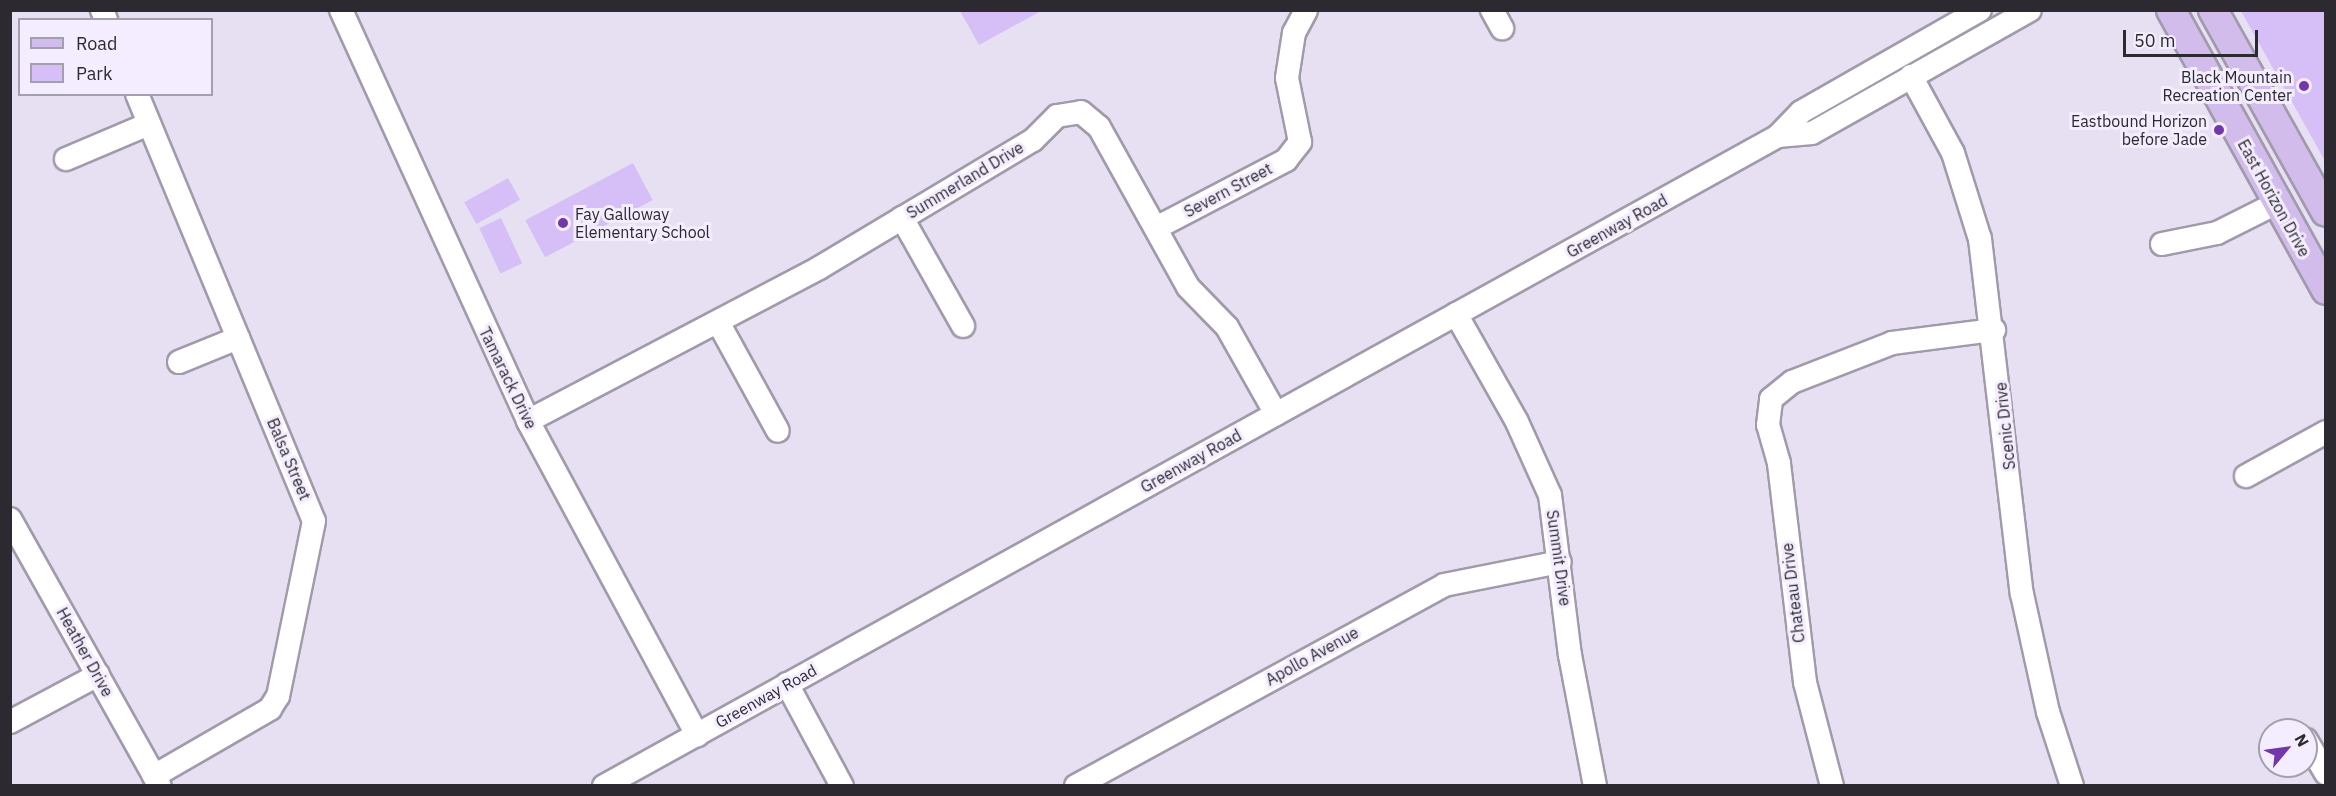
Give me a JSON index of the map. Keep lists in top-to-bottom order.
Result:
{
  "streets": {
    "main road": ["East Horizon Drive"],
    "street": [
      "Summerland Drive",
      "Severn Street",
      "Greenway Road",
      "Tamarack Drive",
      "Scenic Drive",
      "Balsa Street",
      "Summit Drive",
      "Chateau Drive",
      "Heather Drive",
      "Apollo Avenue"
    ]
  },
  "crossings": [
    ["Summerland Drive", "Severn Street"],
    ["Summerland Drive", "Greenway Road"],
    ["Summerland Drive", "Tamarack Drive"],
    ["Greenway Road", "Tamarack Drive"],
    ["Greenway Road", "Scenic Drive"],
    ["Greenway Road", "Summit Drive"],
    ["Scenic Drive", "Chateau Drive"],
    ["Balsa Street", "Heather Drive"],
    ["Summit Drive", "Apollo Avenue"]
  ],
  "places": ["Black Mountain Recreation Center", "Eastbound Horizon before Jade", "Fay Galloway Elementary School"],
  "legend": ["Road", "Park"],
  "scale_bar": "50 m",
  "north": "top right"
}
